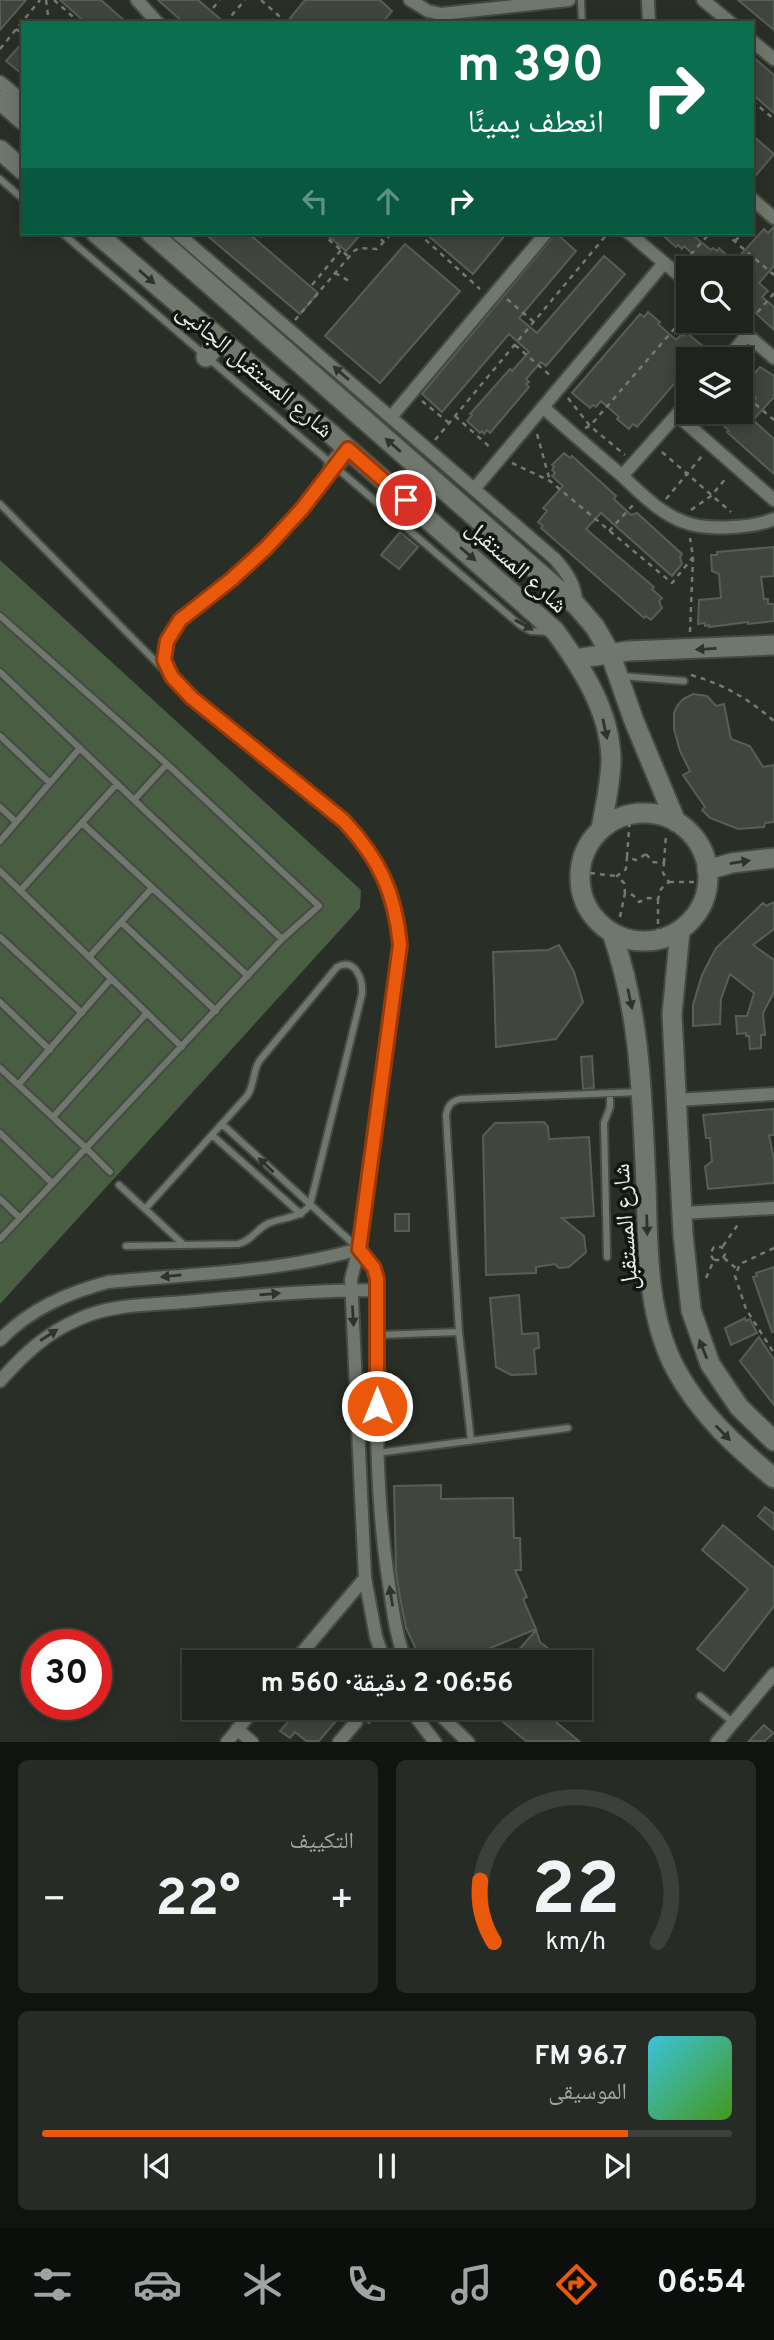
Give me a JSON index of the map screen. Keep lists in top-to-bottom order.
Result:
{
  "streets": {
    "street": ["شارع المستقبل"],
    "lane": ["شارع المستقبل الجانبى"]
  },
  "crossings": [
    ["شارع المستقبل الجانبى", "شارع المستقبل"]
  ],
  "one_way": ["شارع المستقبل الجانبى"],
  "page": {
    "turn": ["390 m", "انعطف يمينًا"],
    "limit": "30",
    "trip": "06:56 · 2 دقيقة · 560 m",
    "tile": "التكييف",
    "heat": ["−", "22°", "+"],
    "song": ["96.7 FM", "الموسيقى"],
    "tabs": "06:54",
    "gauge": ["22", "km/h"]
  }
}
